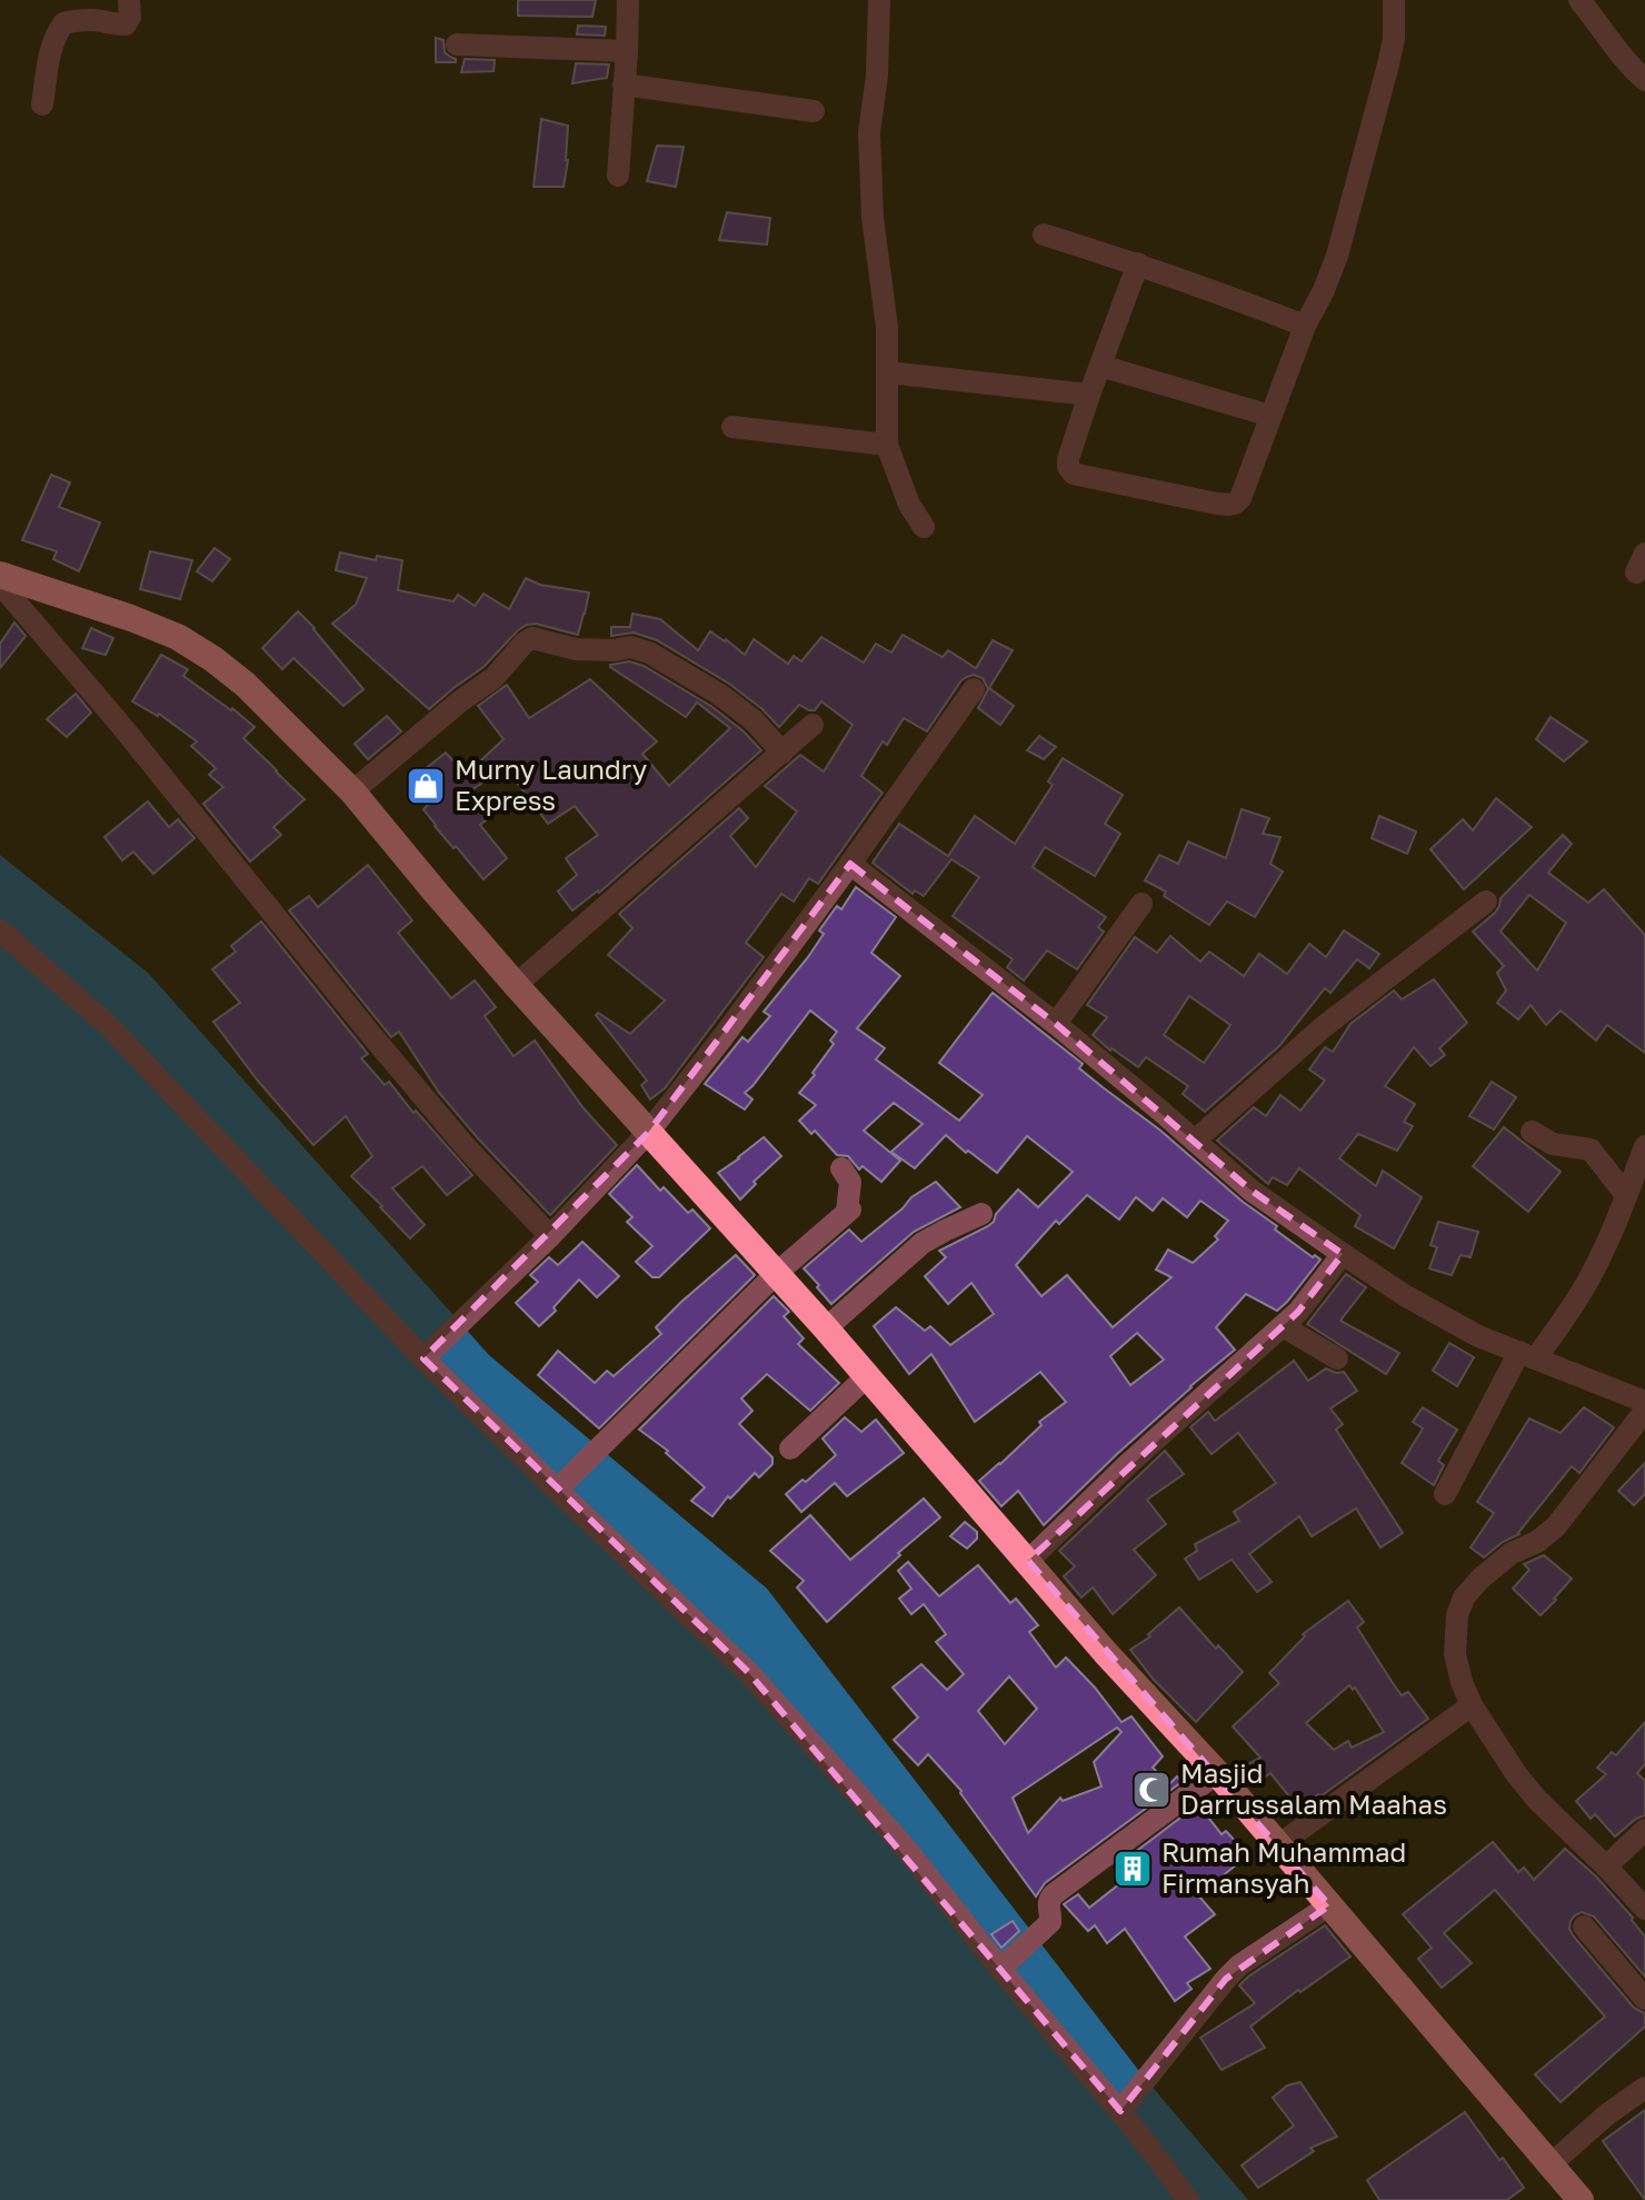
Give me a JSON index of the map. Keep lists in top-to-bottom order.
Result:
{
  "places": {
    "shop": ["Murny Laundry Express"],
    "mosque": ["Masjid Darrussalam Maahas"],
    "building": ["Rumah Muhammad Firmansyah"]
  }
}
